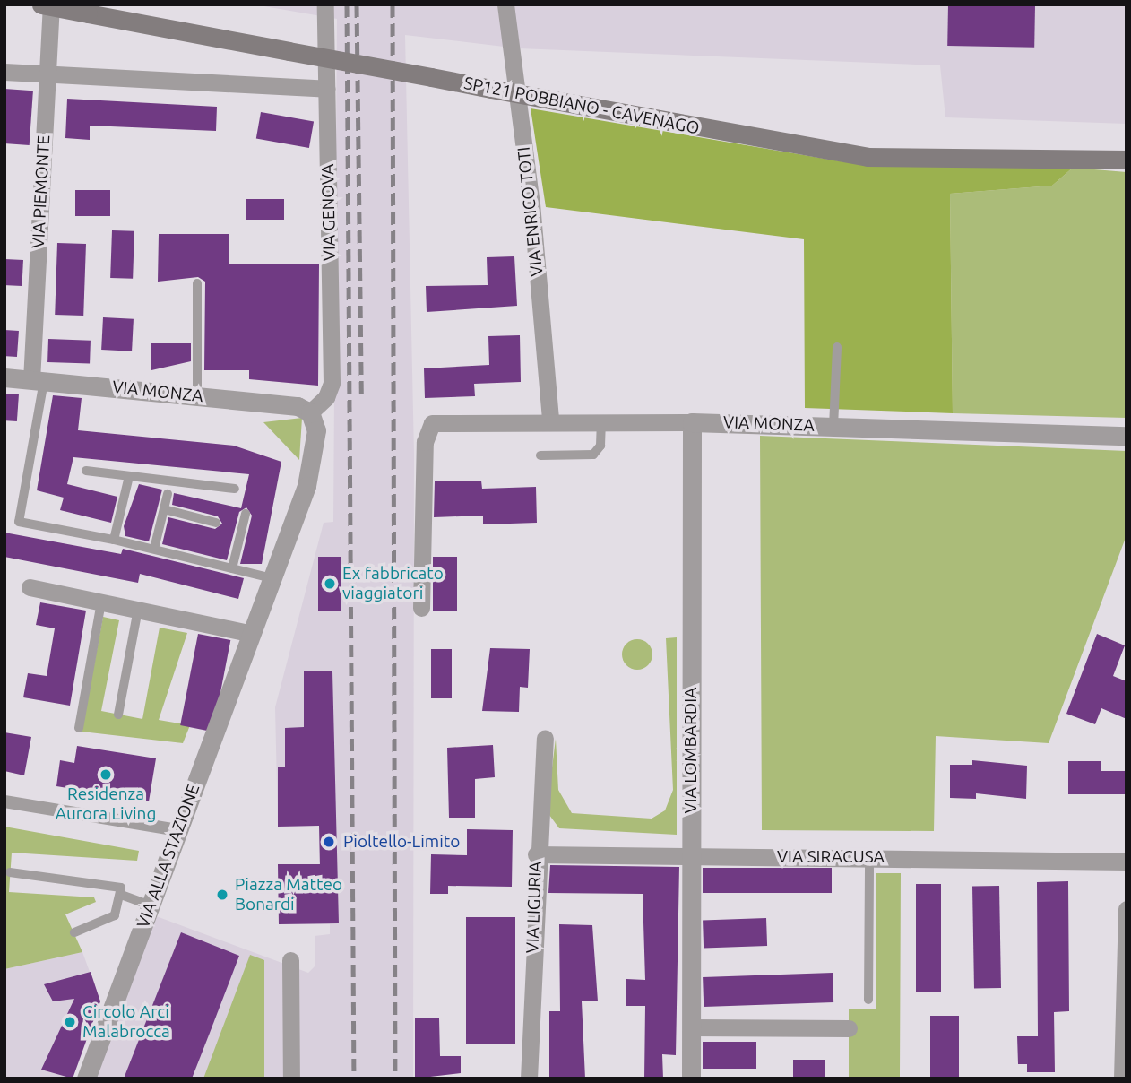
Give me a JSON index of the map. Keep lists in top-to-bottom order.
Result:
{
  "streets": {
    "main road": ["SP121 POBBIANO - CAVENAGO"],
    "street": [
      "VIA PIEMONTE",
      "VIA ENRICO TOTI",
      "VIA GENOVA",
      "VIA MONZA",
      "VIA LOMBARDIA",
      "VIA ALLA STAZIONE",
      "VIA SIRACUSA",
      "VIA LIGURIA"
    ]
  },
  "crossings": [
    ["VIA PIEMONTE", "VIA MONZA"],
    ["VIA ENRICO TOTI", "VIA MONZA"],
    ["VIA GENOVA", "VIA MONZA"],
    ["VIA GENOVA", "VIA ALLA STAZIONE"],
    ["VIA MONZA", "VIA LOMBARDIA"],
    ["VIA MONZA", "VIA ALLA STAZIONE"],
    ["VIA LOMBARDIA", "VIA SIRACUSA"],
    ["VIA SIRACUSA", "VIA LIGURIA"]
  ],
  "places": [
    "Ex fabbricato viaggiatori",
    "Residenza Aurora Living",
    "Pioltello-Limito",
    "Piazza Matteo Bonardi",
    "Circolo Arci Malabrocca"
  ]
}
